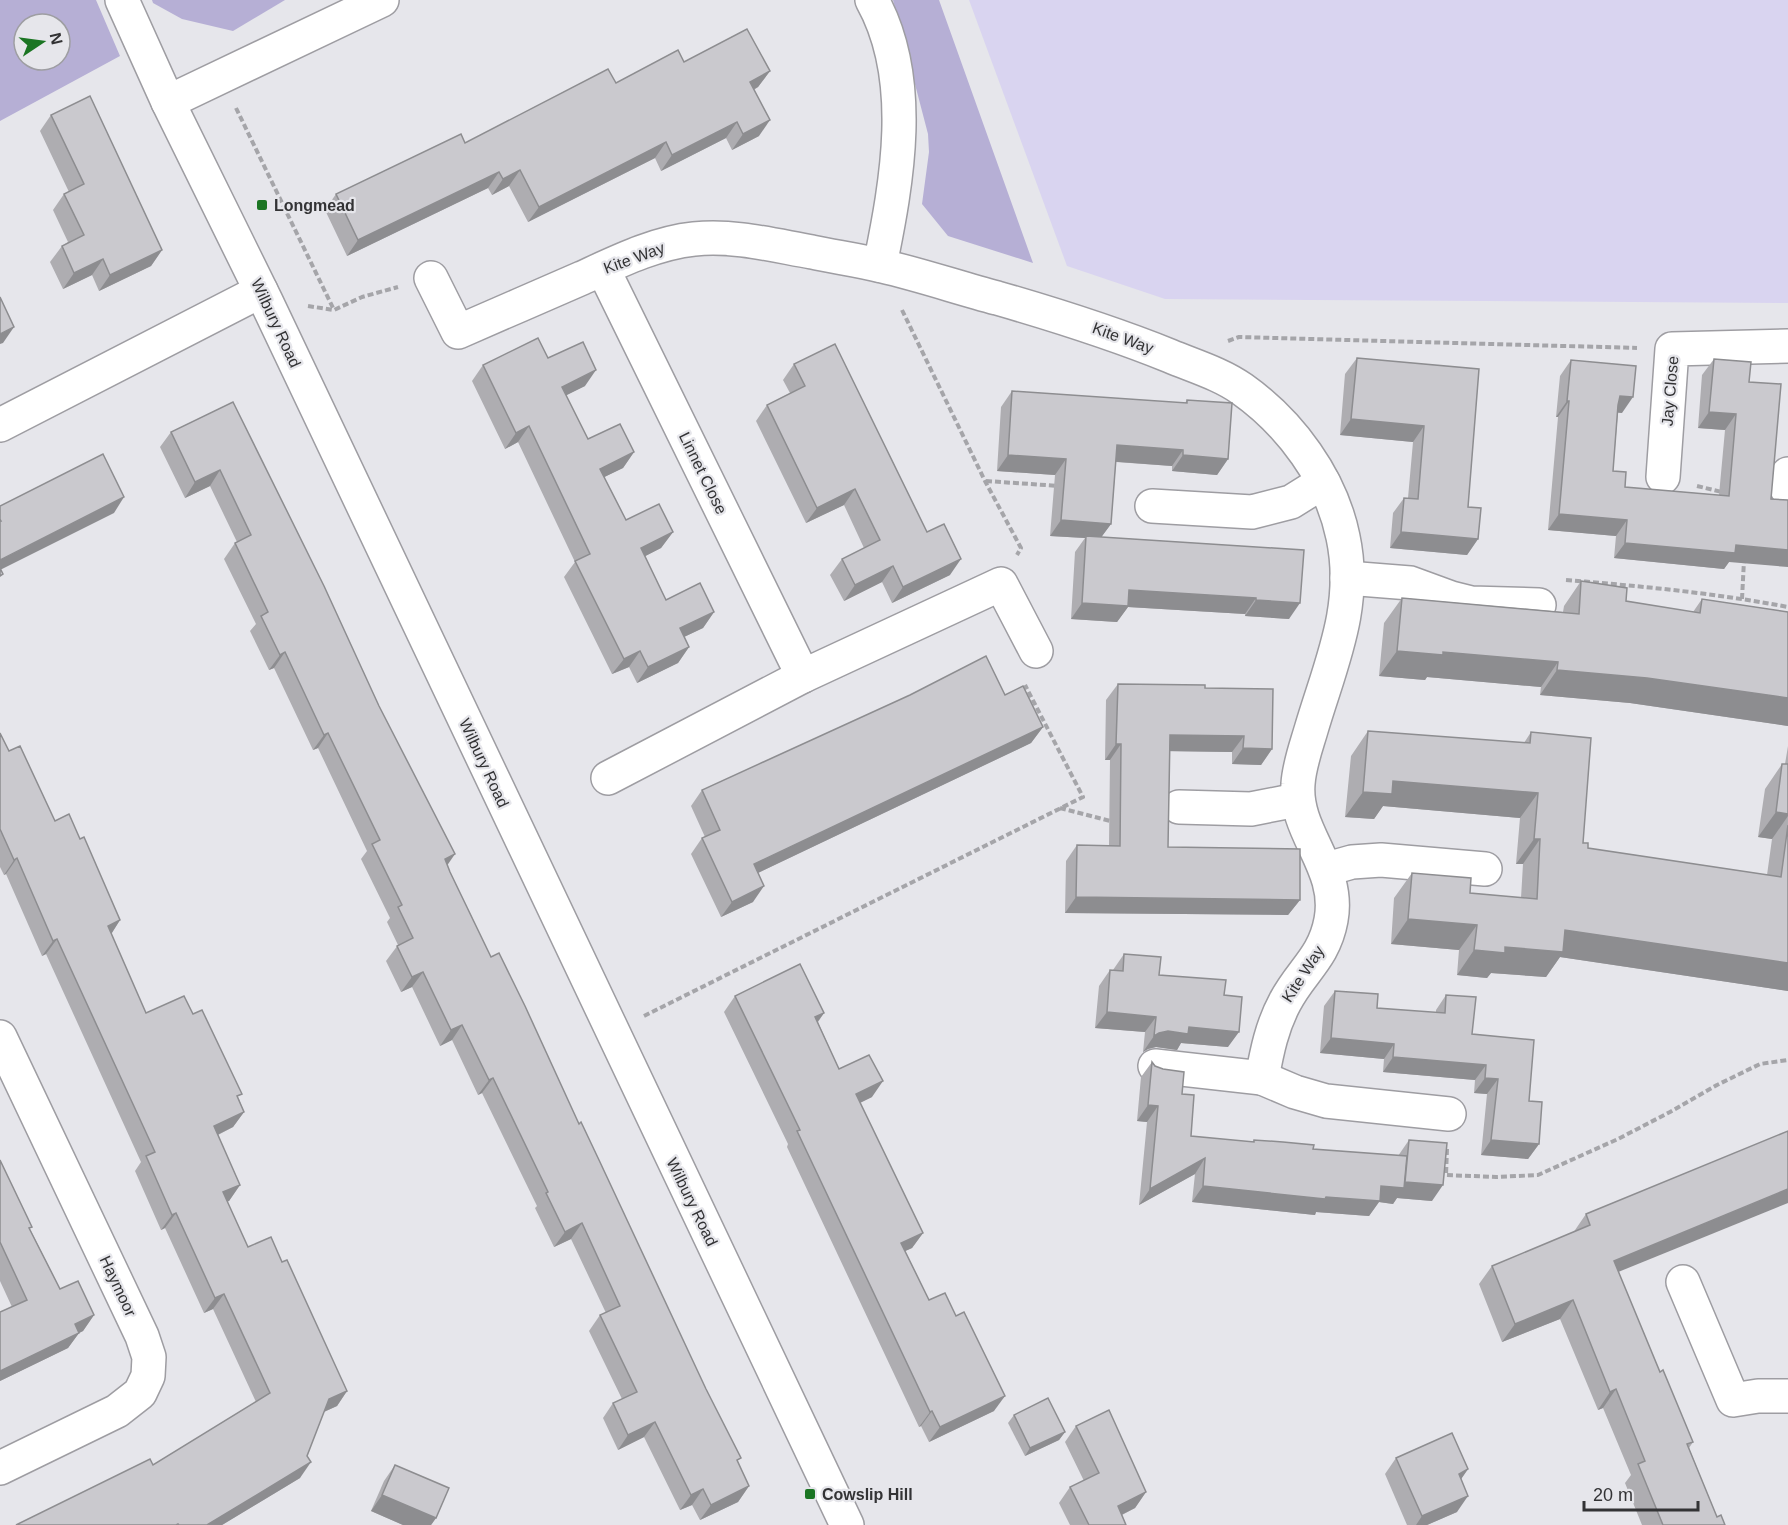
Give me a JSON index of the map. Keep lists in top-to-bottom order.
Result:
{
  "streets": {
    "street": [
      "Kite Way",
      "Wilbury Road",
      "Jay Close",
      "Linnet Close",
      "Haymoor"
    ]
  },
  "crossings": [
    ["Kite Way", "Linnet Close"]
  ],
  "places": {
    "transit": ["Longmead", "Cowslip Hill"]
  },
  "scale_bar": "20 m",
  "north": "right"
}
